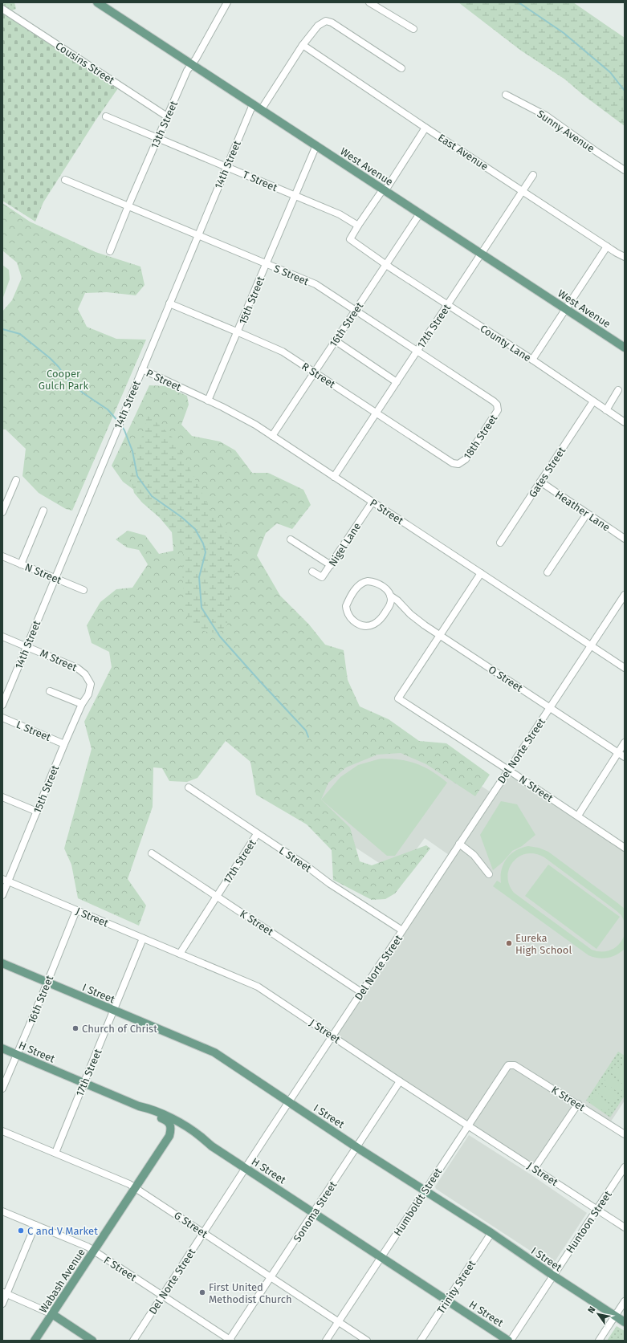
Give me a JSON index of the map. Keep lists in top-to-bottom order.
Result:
{
  "streets": {
    "main road": [
      "West Avenue",
      "I Street",
      "H Street",
      "Wabash Avenue"
    ],
    "street": [
      "Cousins Street",
      "13th Street",
      "Sunny Avenue",
      "East Avenue",
      "14th Street",
      "T Street",
      "S Street",
      "15th Street",
      "16th Street",
      "17th Street",
      "County Lane",
      "R Street",
      "P Street",
      "18th Street",
      "Gates Street",
      "Heather Lane",
      "Nigel Lane",
      "N Street",
      "M Street",
      "O Street",
      "L Street",
      "Del Norte Street",
      "J Street",
      "K Street",
      "Humboldt Street",
      "Sonoma Street",
      "Huntoon Street",
      "G Street",
      "F Street",
      "Trinity Street"
    ]
  },
  "crossings": [
    ["Cousins Street", "13th Street"],
    ["13th Street", "West Avenue"],
    ["13th Street", "T Street"],
    ["13th Street", "S Street"],
    ["East Avenue", "17th Street"],
    ["14th Street", "West Avenue"],
    ["14th Street", "T Street"],
    ["14th Street", "S Street"],
    ["14th Street", "R Street"],
    ["14th Street", "P Street"],
    ["14th Street", "N Street"],
    ["14th Street", "M Street"],
    ["West Avenue", "15th Street"],
    ["West Avenue", "16th Street"],
    ["West Avenue", "17th Street"],
    ["T Street", "15th Street"],
    ["S Street", "15th Street"],
    ["S Street", "16th Street"],
    ["S Street", "17th Street"],
    ["S Street", "18th Street"],
    ["15th Street", "R Street"],
    ["15th Street", "P Street"],
    ["15th Street", "M Street"],
    ["15th Street", "L Street"],
    ["15th Street", "J Street"],
    ["16th Street", "County Lane"],
    ["16th Street", "R Street"],
    ["16th Street", "P Street"],
    ["16th Street", "J Street"],
    ["16th Street", "I Street"],
    ["16th Street", "H Street"],
    ["17th Street", "County Lane"],
    ["17th Street", "R Street"],
    ["17th Street", "P Street"],
    ["17th Street", "L Street"],
    ["17th Street", "J Street"],
    ["17th Street", "K Street"],
    ["17th Street", "I Street"],
    ["17th Street", "H Street"],
    ["17th Street", "G Street"],
    ["County Lane", "Gates Street"],
    ["R Street", "18th Street"],
    ["P Street", "Nigel Lane"],
    ["P Street", "Del Norte Street"],
    ["Gates Street", "Heather Lane"],
    ["N Street", "O Street"],
    ["N Street", "Del Norte Street"],
    ["O Street", "Del Norte Street"],
    ["L Street", "Del Norte Street"],
    ["Del Norte Street", "J Street"],
    ["Del Norte Street", "K Street"],
    ["Del Norte Street", "I Street"],
    ["Del Norte Street", "H Street"],
    ["Del Norte Street", "G Street"],
    ["Del Norte Street", "F Street"],
    ["J Street", "Humboldt Street"],
    ["J Street", "Sonoma Street"],
    ["J Street", "Huntoon Street"],
    ["K Street", "Humboldt Street"],
    ["I Street", "Humboldt Street"],
    ["I Street", "Sonoma Street"],
    ["I Street", "Huntoon Street"],
    ["I Street", "Trinity Street"],
    ["H Street", "Humboldt Street"],
    ["H Street", "Sonoma Street"],
    ["H Street", "Huntoon Street"],
    ["H Street", "Wabash Avenue"],
    ["H Street", "Trinity Street"],
    ["Humboldt Street", "G Street"],
    ["Sonoma Street", "G Street"],
    ["Sonoma Street", "F Street"],
    ["G Street", "Wabash Avenue"],
    ["F Street", "Wabash Avenue"]
  ],
  "parks": ["Cooper Gulch Park"],
  "places": [
    "Eureka High School",
    "Church of Christ",
    "C and V Market",
    "First United Methodist Church"
  ],
  "north": "top left"
}
